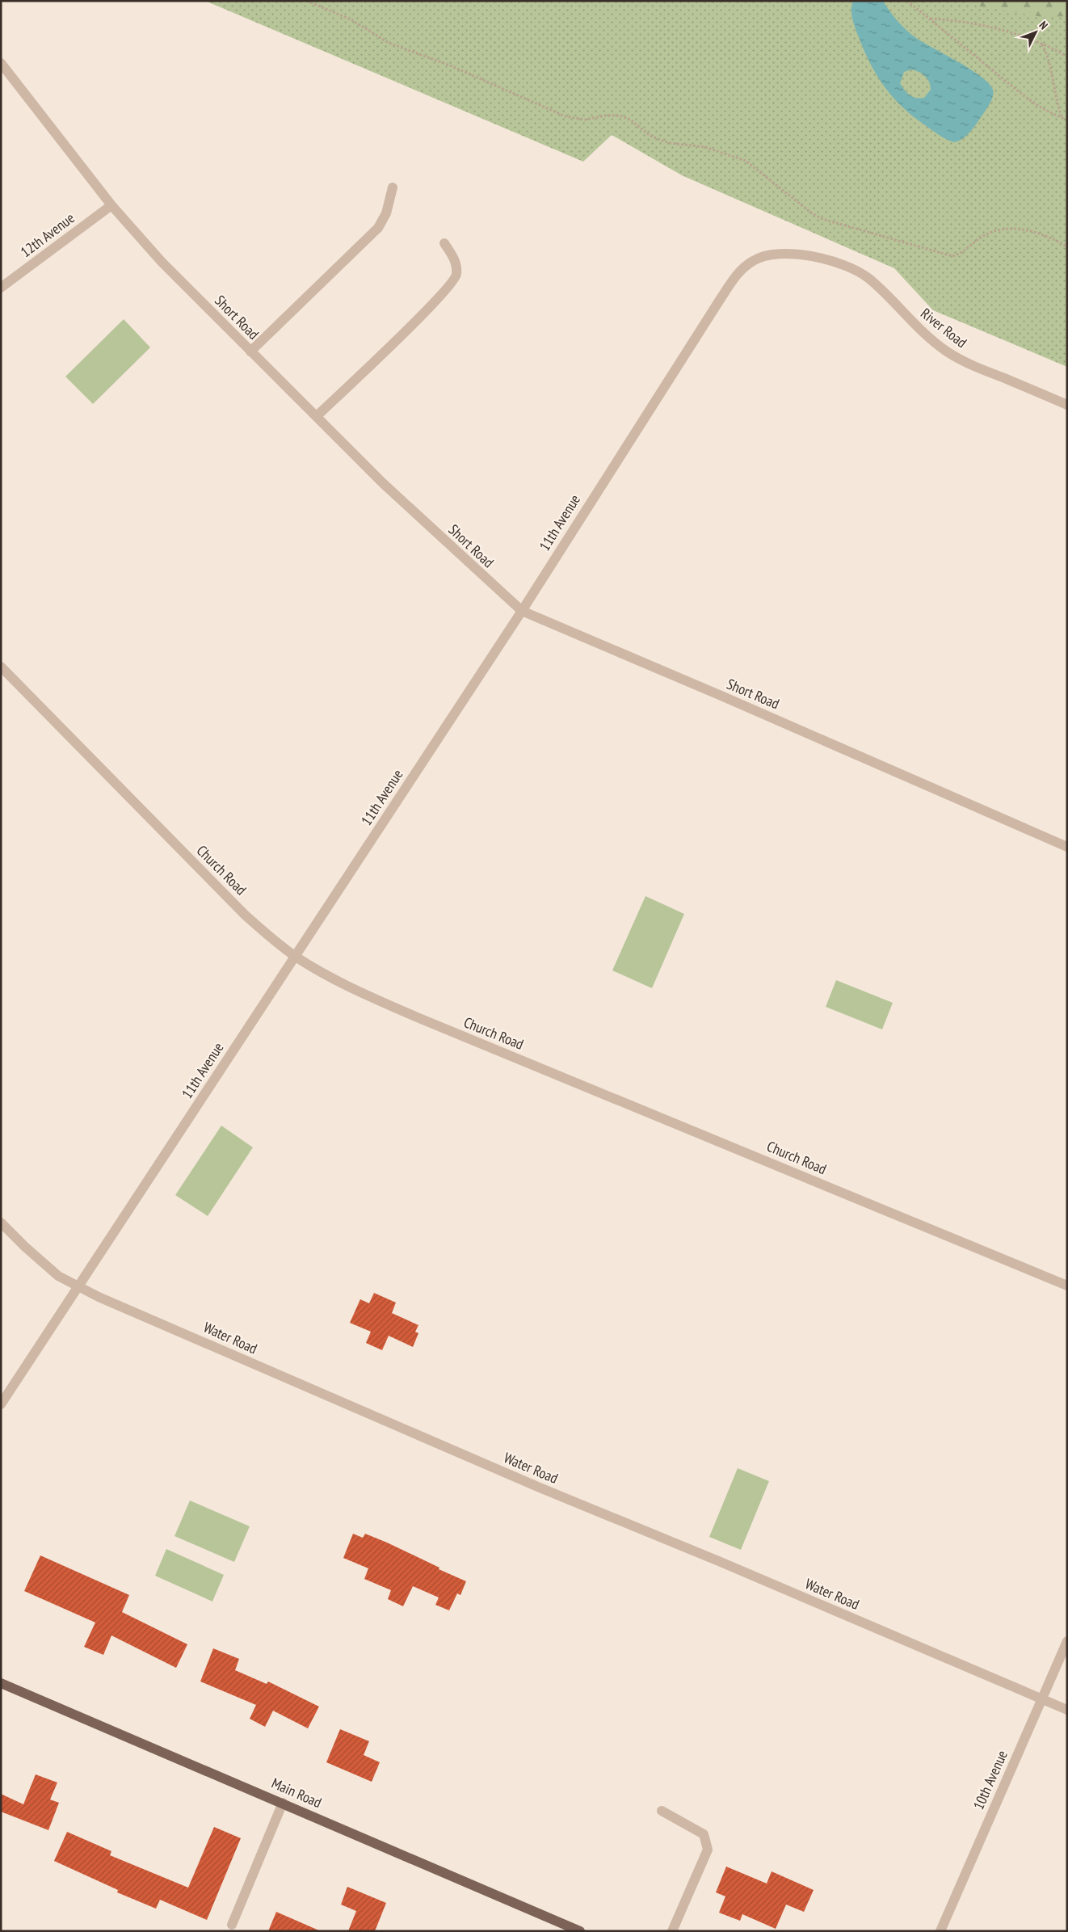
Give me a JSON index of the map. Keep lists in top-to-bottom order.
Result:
{
  "streets": {
    "main road": ["Main Road"],
    "street": [
      "12th Avenue",
      "Short Road",
      "River Road",
      "11th Avenue",
      "Church Road",
      "Water Road",
      "10th Avenue"
    ]
  },
  "crossings": [
    ["12th Avenue", "Short Road"],
    ["Short Road", "11th Avenue"],
    ["River Road", "11th Avenue"],
    ["11th Avenue", "Church Road"],
    ["11th Avenue", "Water Road"],
    ["Water Road", "10th Avenue"]
  ],
  "north": "top right"
}
